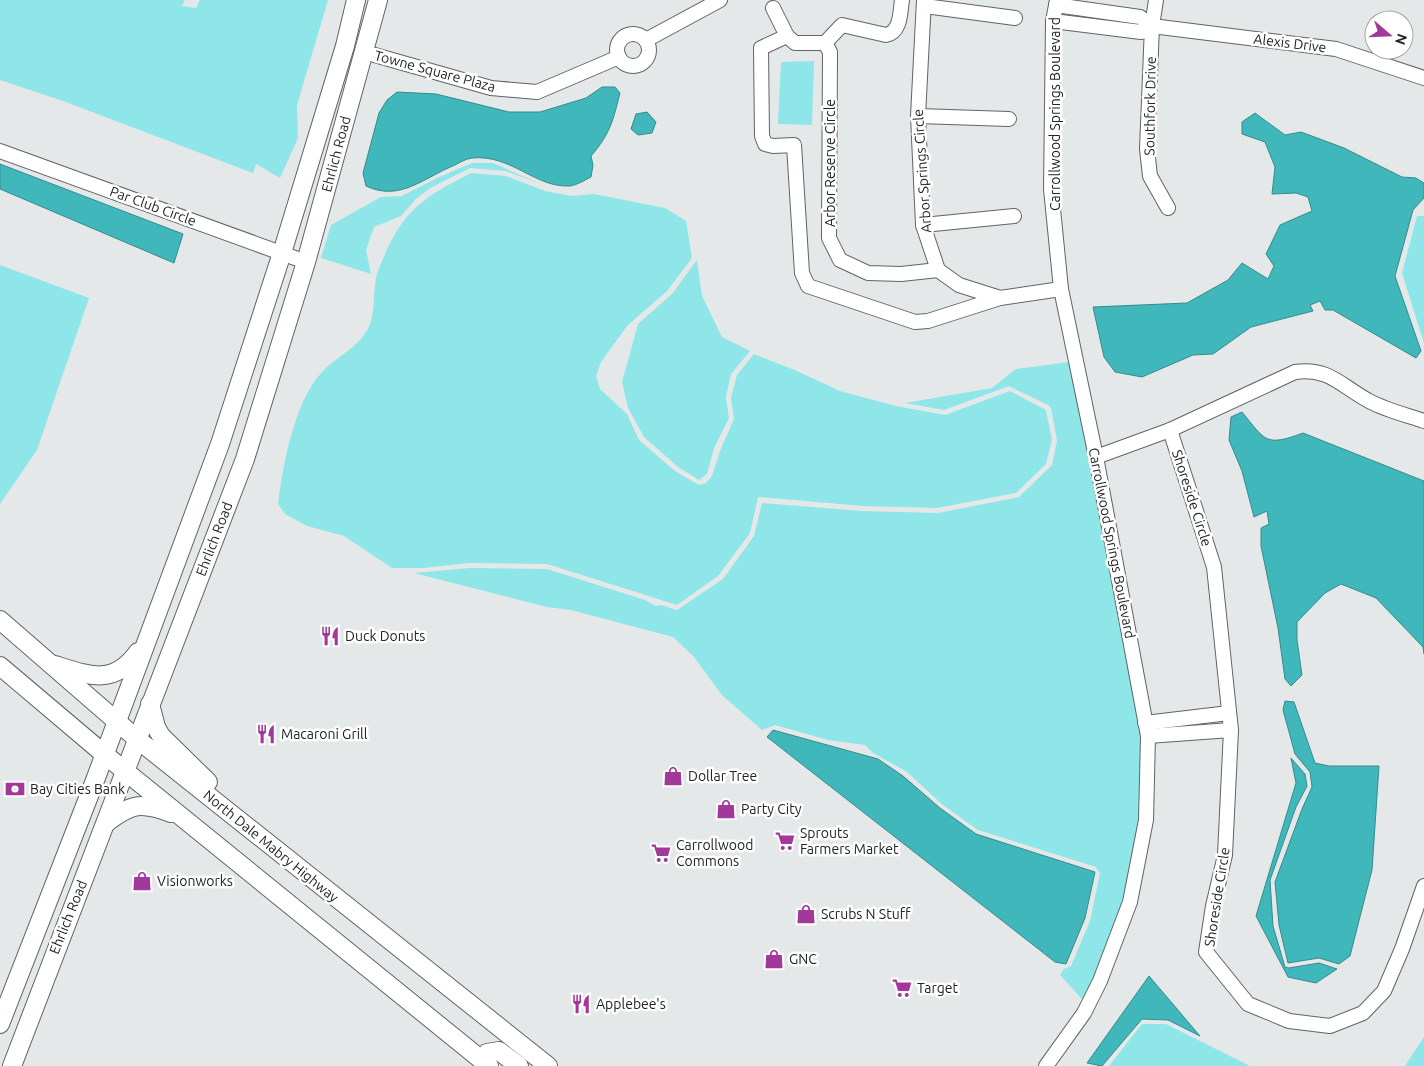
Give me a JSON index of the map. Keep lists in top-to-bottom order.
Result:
{
  "streets": {
    "main road": ["Ehrlich Road", "North Dale Mabry Highway"],
    "street": [
      "Alexis Drive",
      "Towne Square Plaza",
      "Southfork Drive",
      "Carrollwood Springs Boulevard",
      "Arbor Reserve Circle",
      "Arbor Springs Circle",
      "Par Club Circle",
      "Shoreside Circle"
    ]
  },
  "crossings": [
    ["Alexis Drive", "Southfork Drive"],
    ["Alexis Drive", "Carrollwood Springs Boulevard"],
    ["Towne Square Plaza", "Ehrlich Road"],
    ["Ehrlich Road", "Par Club Circle"],
    ["Ehrlich Road", "North Dale Mabry Highway"],
    ["Arbor Reserve Circle", "Arbor Springs Circle"]
  ],
  "places": {
    "restaurant": ["Duck Donuts", "Macaroni Grill", "Applebee's"],
    "shop": [
      "Dollar Tree",
      "Party City",
      "Visionworks",
      "Scrubs N Stuff",
      "GNC"
    ],
    "bank": ["Bay Cities Bank"],
    "supermarket": ["Sprouts Farmers Market", "Carrollwood Commons", "Target"]
  },
  "north": "right"
}
